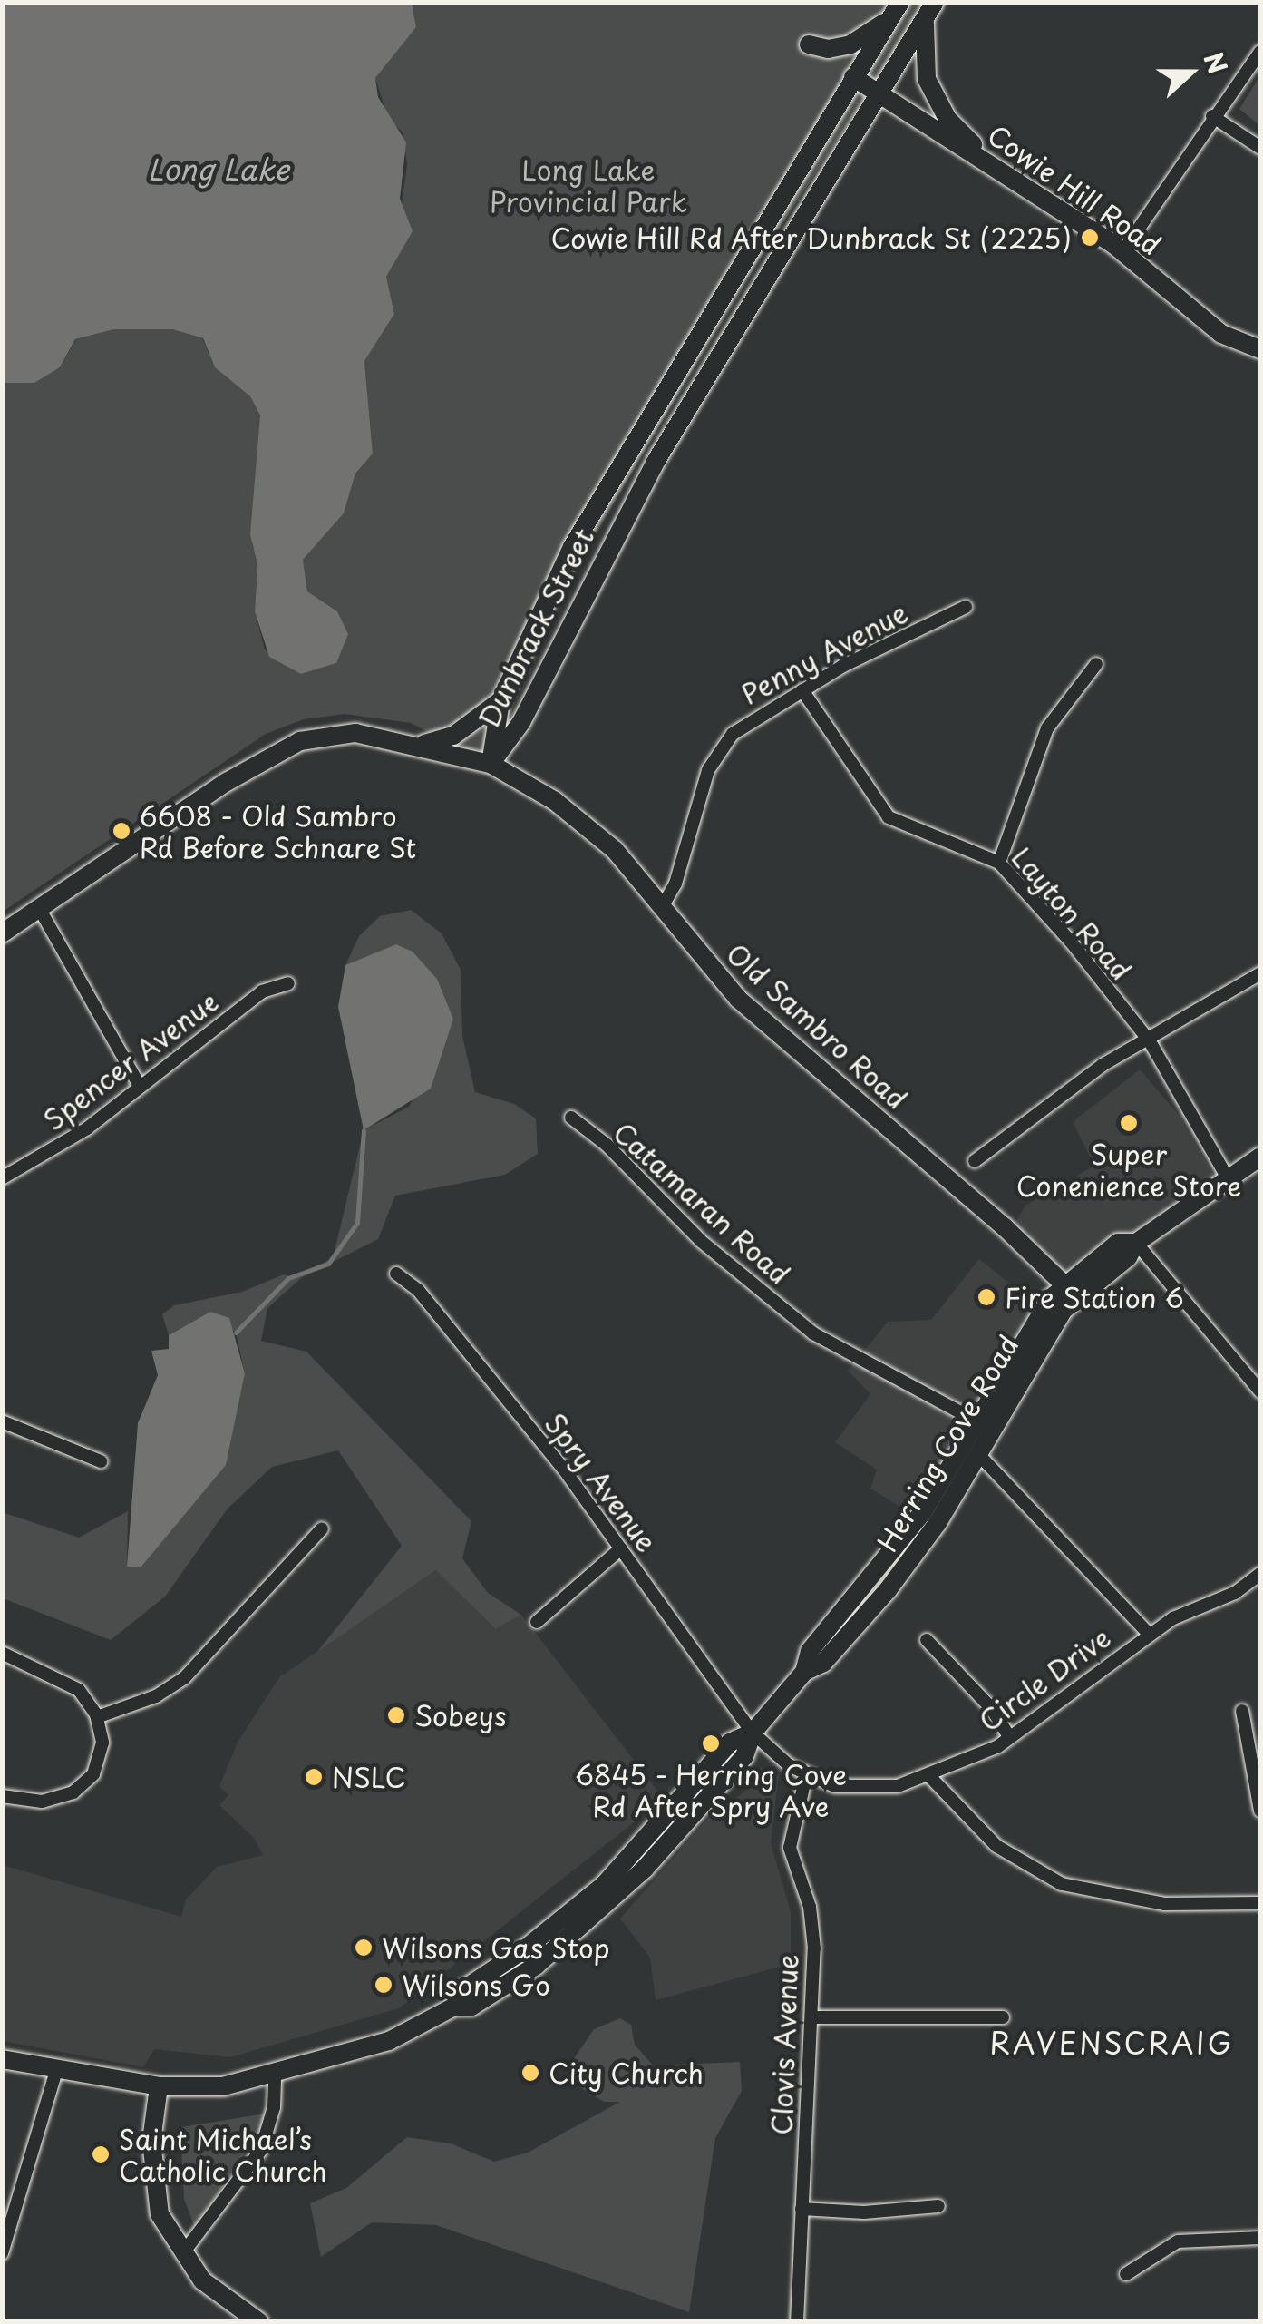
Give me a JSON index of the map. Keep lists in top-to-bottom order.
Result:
{
  "streets": {
    "main road": [
      "Cowie Hill Road",
      "Dunbrack Street",
      "Old Sambro Road",
      "Herring Cove Road"
    ],
    "street": [
      "Penny Avenue",
      "Layton Road",
      "Spencer Avenue",
      "Catamaran Road",
      "Spry Avenue",
      "Circle Drive",
      "Clovis Avenue"
    ]
  },
  "crossings": [
    ["Cowie Hill Road", "Dunbrack Street"],
    ["Dunbrack Street", "Old Sambro Road"],
    ["Penny Avenue", "Layton Road"],
    ["Penny Avenue", "Old Sambro Road"],
    ["Layton Road", "Herring Cove Road"],
    ["Old Sambro Road", "Herring Cove Road"],
    ["Catamaran Road", "Herring Cove Road"],
    ["Herring Cove Road", "Spry Avenue"],
    ["Herring Cove Road", "Circle Drive"],
    ["Spry Avenue", "Circle Drive"],
    ["Circle Drive", "Clovis Avenue"]
  ],
  "districts": ["RAVENSCRAIG"],
  "water": ["Long Lake"],
  "parks": ["Long Lake Provincial Park"],
  "places": [
    "Cowie Hill Rd After Dunbrack St (2225)",
    "6608 - Old Sambro Rd Before Schnare St",
    "Super Conenience Store",
    "Fire Station 6",
    "Sobeys",
    "6845 - Herring Cove Rd After Spry Ave",
    "NSLC",
    "Wilsons Gas Stop",
    "Wilsons Go",
    "City Church",
    "Saint Michael’s Catholic Church"
  ],
  "north": "right"
}
